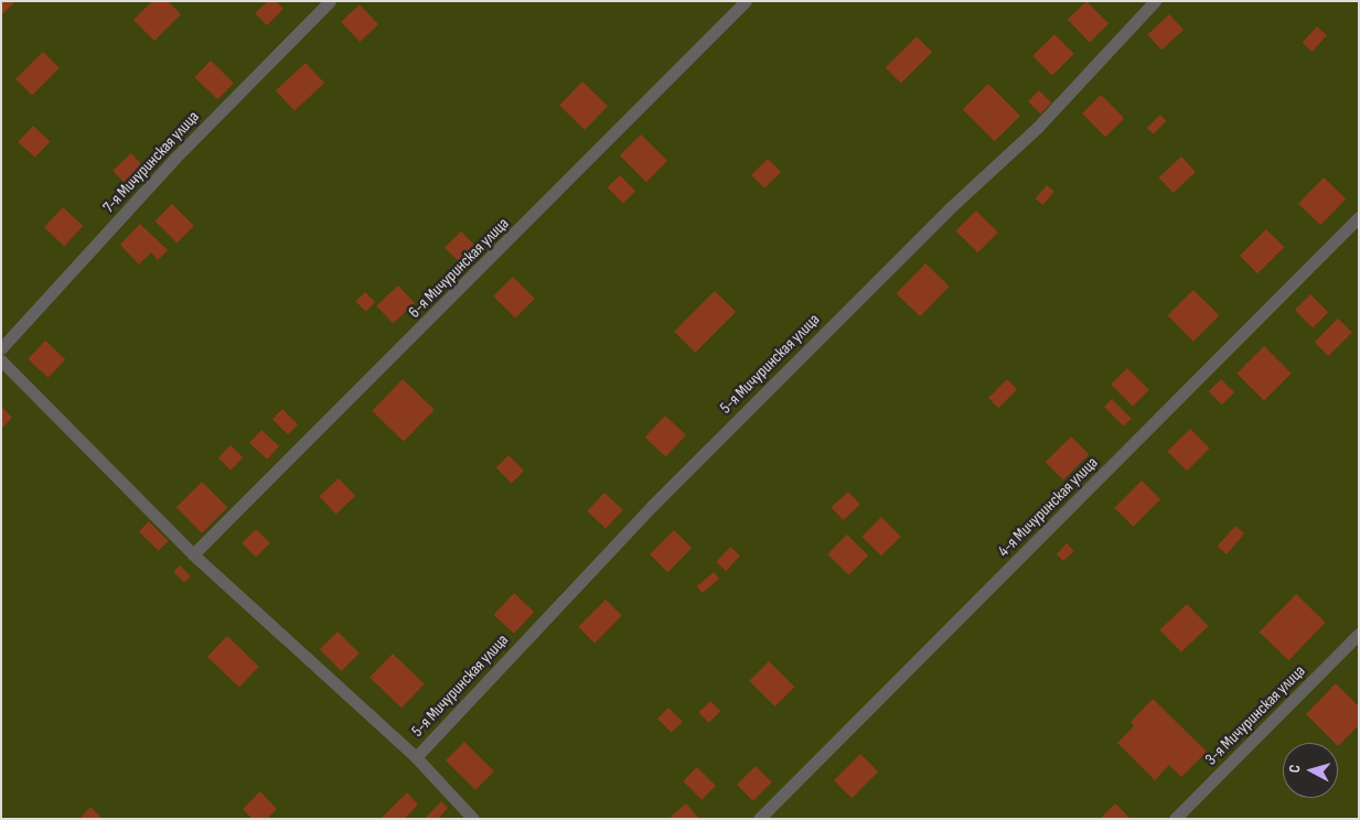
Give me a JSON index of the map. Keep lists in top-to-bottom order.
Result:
{
  "streets": {
    "lane": [
      "7-я Мичуринская улица",
      "6-я Мичуринская улица",
      "5-я Мичуринская улица",
      "4-я Мичуринская улица",
      "3-я Мичуринская улица"
    ]
  },
  "north": "left"
}
